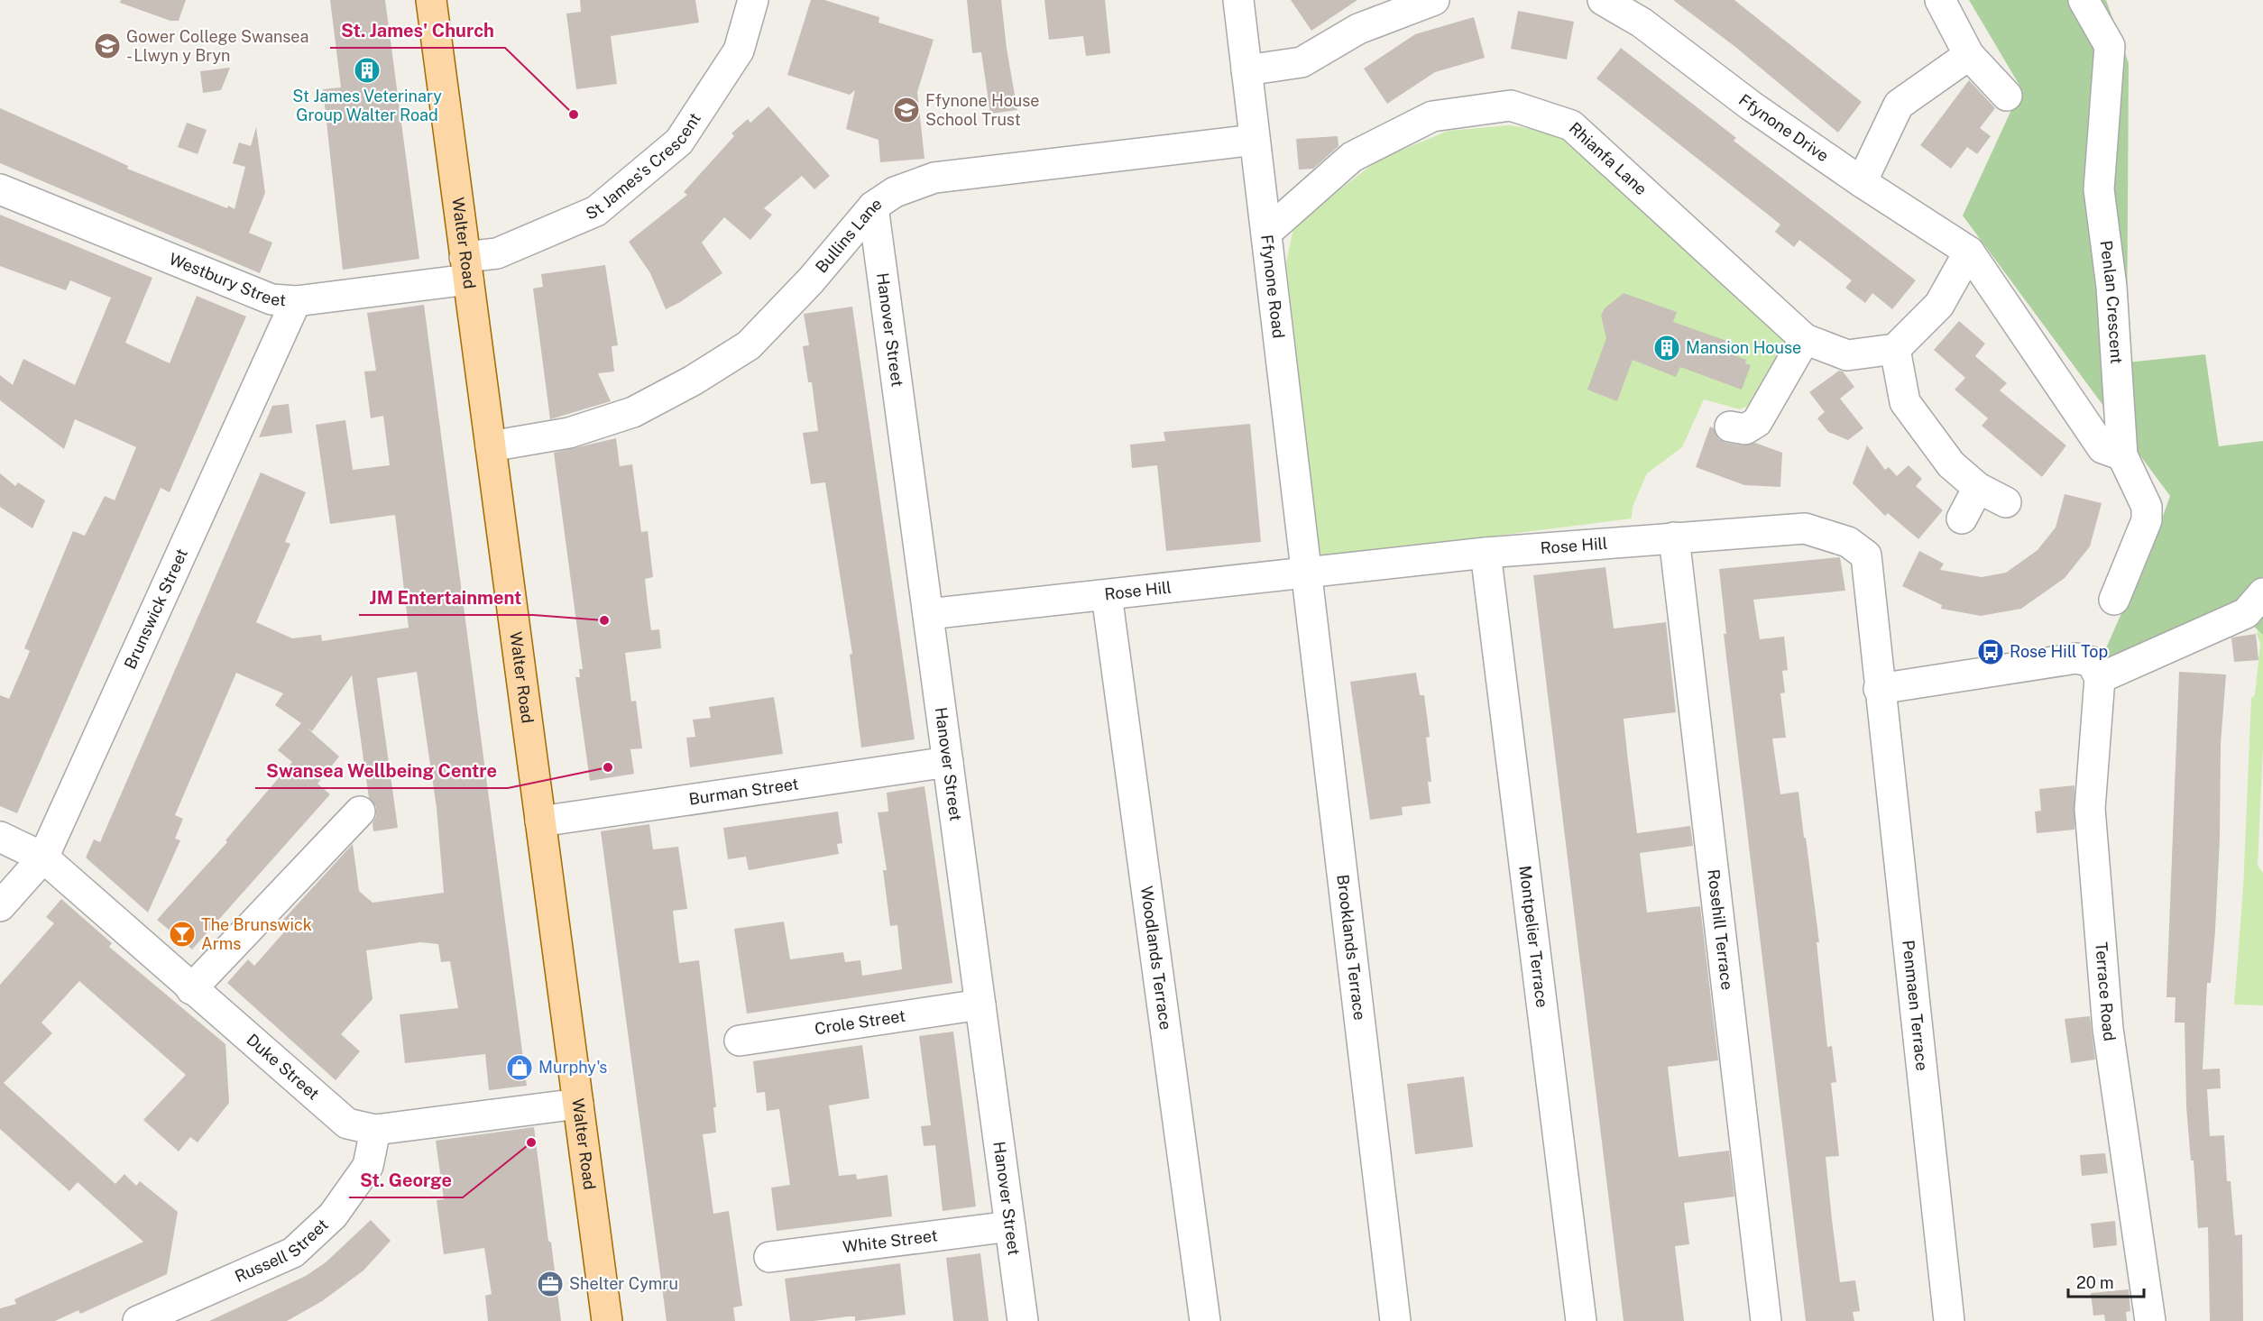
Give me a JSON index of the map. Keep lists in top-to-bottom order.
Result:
{
  "streets": {
    "main road": ["Walter Road"],
    "street": [
      "Ffynone Drive",
      "Rhianfa Lane",
      "St James's Crescent",
      "Bullins Lane",
      "Westbury Street",
      "Ffynone Road",
      "Penlan Crescent",
      "Hanover Street",
      "Rose Hill",
      "Brunswick Street",
      "Burman Street",
      "Rosehill Terrace",
      "Montpelier Terrace",
      "Brooklands Terrace",
      "Woodlands Terrace",
      "Terrace Road",
      "Penmaen Terrace",
      "Crole Street",
      "Duke Street",
      "White Street",
      "Russell Street"
    ]
  },
  "crossings": [
    ["Rhianfa Lane", "Ffynone Road"],
    ["St James's Crescent", "Walter Road"],
    ["St James's Crescent", "Westbury Street"],
    ["Bullins Lane", "Walter Road"],
    ["Bullins Lane", "Ffynone Road"],
    ["Bullins Lane", "Hanover Street"],
    ["Walter Road", "Westbury Street"],
    ["Walter Road", "Burman Street"],
    ["Walter Road", "Duke Street"],
    ["Westbury Street", "Brunswick Street"],
    ["Ffynone Road", "Rose Hill"],
    ["Ffynone Road", "Brooklands Terrace"],
    ["Hanover Street", "Rose Hill"],
    ["Hanover Street", "Burman Street"],
    ["Hanover Street", "Crole Street"],
    ["Hanover Street", "White Street"],
    ["Rose Hill", "Rosehill Terrace"],
    ["Rose Hill", "Montpelier Terrace"],
    ["Rose Hill", "Brooklands Terrace"],
    ["Rose Hill", "Woodlands Terrace"],
    ["Rose Hill", "Penmaen Terrace"],
    ["Brunswick Street", "Duke Street"],
    ["Duke Street", "Russell Street"]
  ],
  "places": {
    "school or university": ["Gower College Swansea - Llwyn y Bryn", "Ffynone House School Trust"],
    "building": ["St James Veterinary Group Walter Road", "Mansion House"],
    "other": [
      "St. James' Church",
      "JM Entertainment",
      "Swansea Wellbeing Centre",
      "St. George"
    ],
    "bus stop": ["Rose Hill Top"],
    "bar": ["The Brunswick Arms"],
    "shop": ["Murphy's"],
    "office": ["Shelter Cymru"]
  },
  "scale_bar": "20 m"
}
